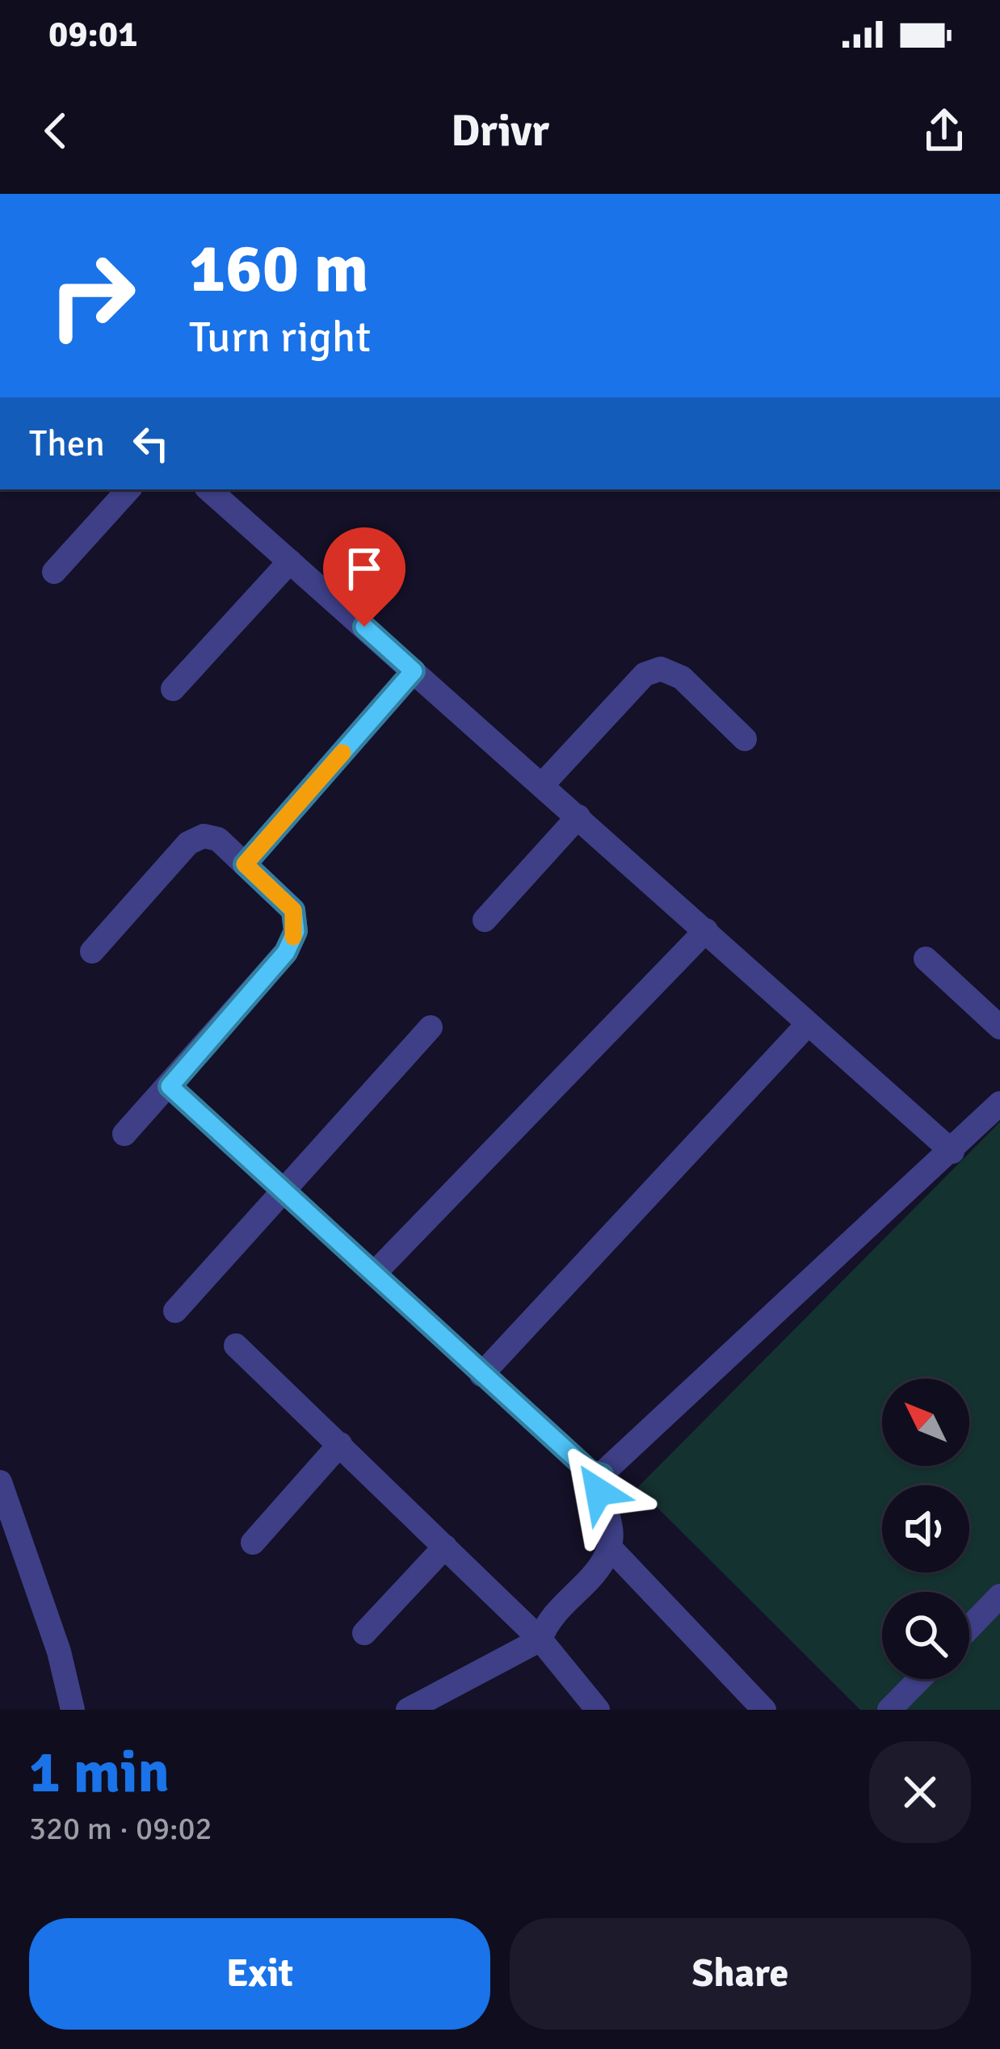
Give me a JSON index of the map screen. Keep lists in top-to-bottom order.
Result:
{
  "north": "top left",
  "page": {
    "status": "09:01",
    "header": "Drivr",
    "turn": ["160 m", "Turn right"],
    "then": "Then",
    "heading": ["1 min", "320 m · 09:02"],
    "buttons": ["Exit", "Share"]
  }
}
